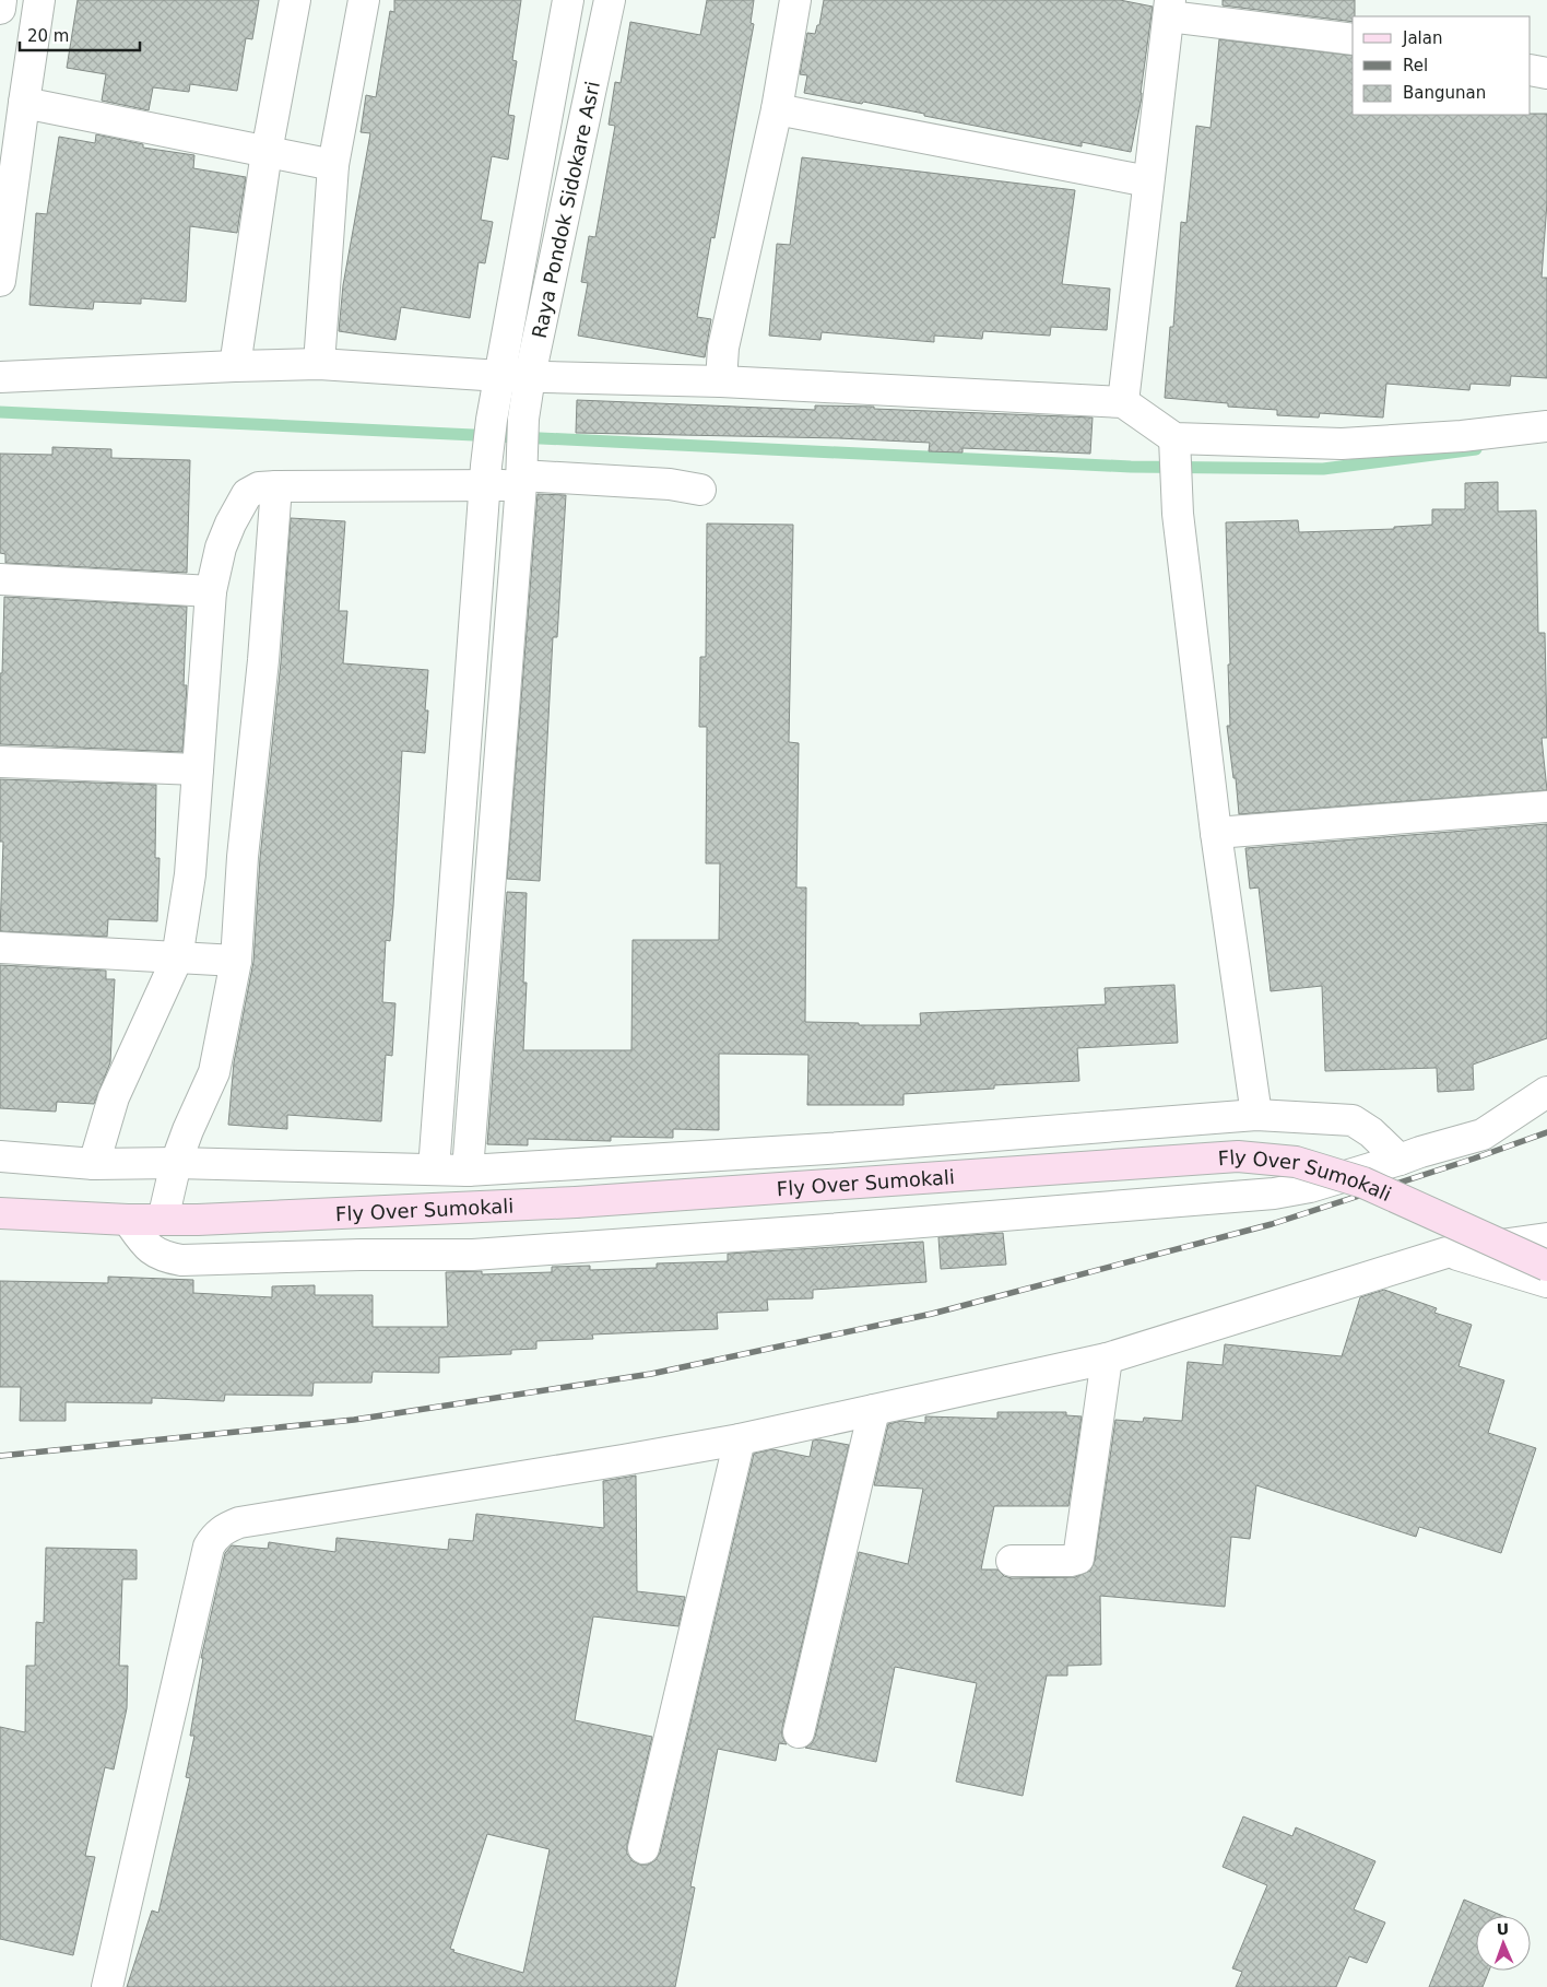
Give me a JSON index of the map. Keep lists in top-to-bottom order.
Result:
{
  "streets": {
    "main road": ["Fly Over Sumokali"],
    "street": ["Raya Pondok Sidokare Asri"]
  },
  "legend": ["Jalan", "Rel", "Bangunan"],
  "scale_bar": "20 m",
  "north": "top"
}
